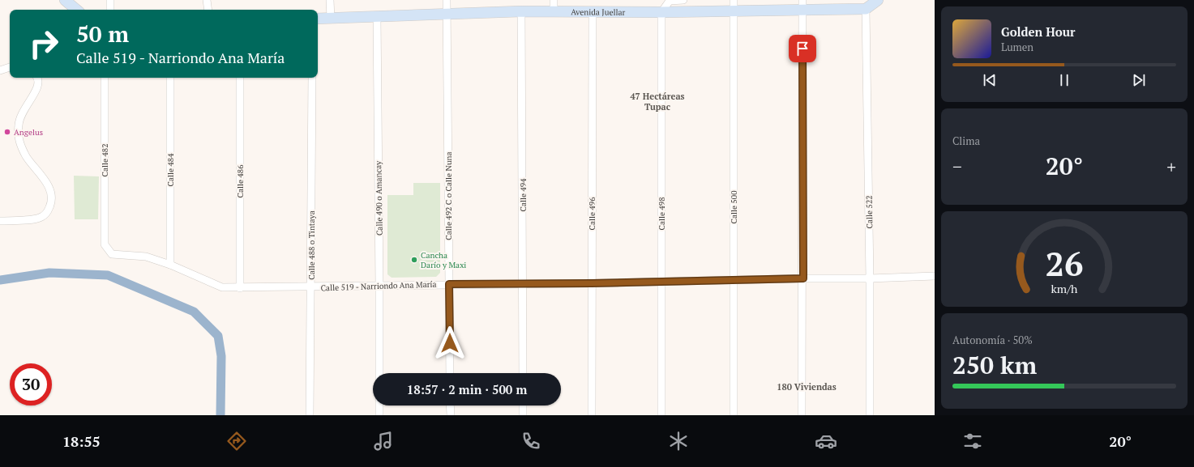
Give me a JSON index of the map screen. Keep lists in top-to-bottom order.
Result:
{
  "streets": {
    "street": [
      "Avenida Juellar",
      "Calle 482",
      "Calle 484",
      "Calle 486",
      "Calle 494",
      "Calle 492 C o Calle Nuna",
      "Calle 490 o Amancay",
      "Calle 500",
      "Calle 522",
      "Calle 496",
      "Calle 498",
      "Calle 488 o Tintaya",
      "Calle 519 - Narriondo Ana María"
    ]
  },
  "crossings": [
    ["Avenida Juellar", "Calle 494"],
    ["Avenida Juellar", "Calle 492 C o Calle Nuna"],
    ["Avenida Juellar", "Calle 490 o Amancay"],
    ["Avenida Juellar", "Calle 500"],
    ["Avenida Juellar", "Calle 522"],
    ["Avenida Juellar", "Calle 496"],
    ["Avenida Juellar", "Calle 498"],
    ["Calle 482", "Calle 519 - Narriondo Ana María"],
    ["Calle 484", "Calle 519 - Narriondo Ana María"],
    ["Calle 486", "Calle 519 - Narriondo Ana María"],
    ["Calle 494", "Calle 519 - Narriondo Ana María"],
    ["Calle 492 C o Calle Nuna", "Calle 519 - Narriondo Ana María"],
    ["Calle 490 o Amancay", "Calle 519 - Narriondo Ana María"],
    ["Calle 500", "Calle 519 - Narriondo Ana María"],
    ["Calle 522", "Calle 519 - Narriondo Ana María"],
    ["Calle 496", "Calle 519 - Narriondo Ana María"],
    ["Calle 498", "Calle 519 - Narriondo Ana María"],
    ["Calle 488 o Tintaya", "Calle 519 - Narriondo Ana María"]
  ],
  "districts": ["47 Hectáreas Tupac", "180 Viviendas"],
  "places": ["Angelus", "Cancha Darío y Maxi"],
  "page": {
    "turn": ["50 m", "Calle 519 - Narriondo Ana María"],
    "song": ["Golden Hour", "Lumen"],
    "tile": [
      "Clima",
      ["Autonomía · 50%", "250 km"]
    ],
    "heat": ["−", "20°", "+"],
    "limit": "30",
    "trip": "18:57 · 2 min · 500 m",
    "tabs": ["18:55", "20°"],
    "gauge": ["26", "km/h"]
  }
}
